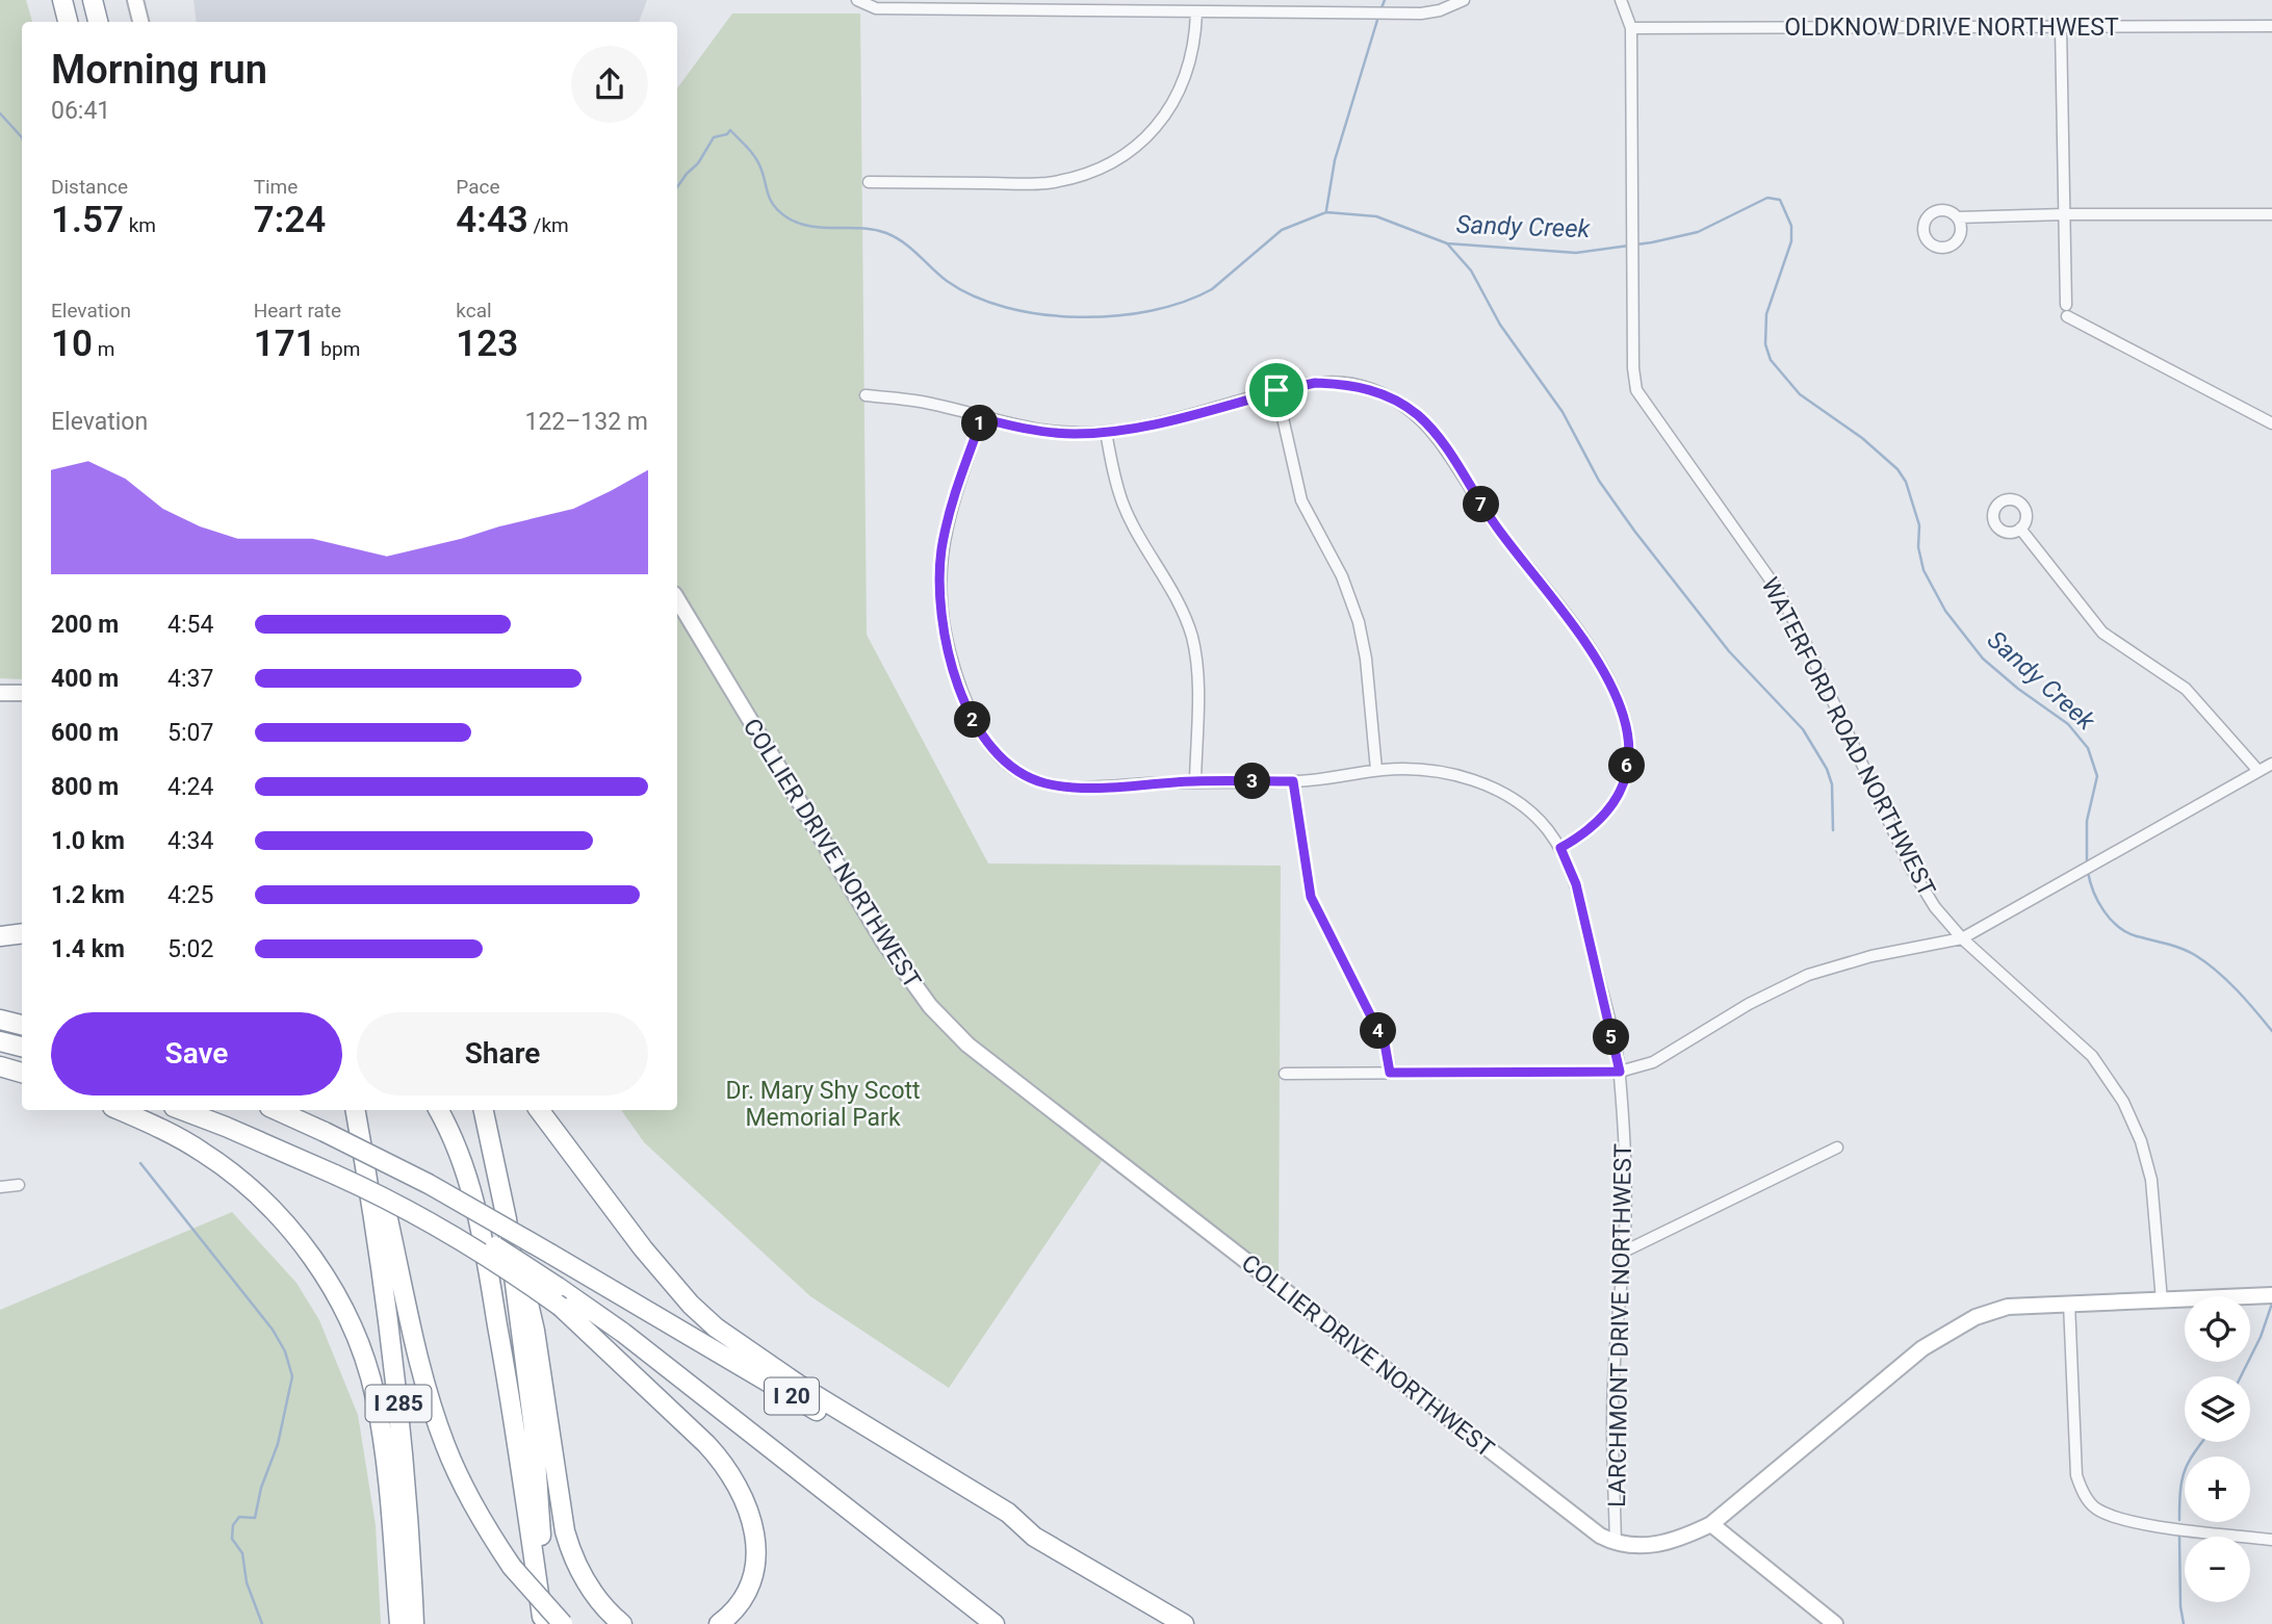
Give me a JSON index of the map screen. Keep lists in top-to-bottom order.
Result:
{
  "streets": {
    "highway": ["I 20", "I 285"],
    "main road": ["COLLIER DRIVE NORTHWEST"],
    "street": ["OLDKNOW DRIVE NORTHWEST", "WATERFORD ROAD NORTHWEST", "LARCHMONT DRIVE NORTHWEST"]
  },
  "crossings": [
    ["OLDKNOW DRIVE NORTHWEST", "WATERFORD ROAD NORTHWEST"],
    ["WATERFORD ROAD NORTHWEST", "COLLIER DRIVE NORTHWEST"],
    ["COLLIER DRIVE NORTHWEST", "LARCHMONT DRIVE NORTHWEST"]
  ],
  "water": ["Sandy Creek"],
  "parks": ["Dr. Mary Shy Scott Memorial Park"],
  "page": {
    "heading": ["Morning run", "06:41"],
    "stats": [
      ["Distance", "1.57 km"],
      ["Time", "7:24"],
      ["Pace", "4:43 /km"],
      ["Elevation", "10 m"],
      ["Heart rate", "171 bpm"],
      ["kcal", "123"]
    ],
    "chart": ["Elevation", "122–132 m"],
    "pins": [
      "1",
      "7",
      "2",
      "6",
      "3",
      "4",
      "5"
    ],
    "list": [
      {
        "name": "200 m",
        "note": "4:54"
      },
      {
        "name": "400 m",
        "note": "4:37"
      },
      {
        "name": "600 m",
        "note": "5:07"
      },
      {
        "name": "800 m",
        "note": "4:24"
      },
      {
        "name": "1.0 km",
        "note": "4:34"
      },
      {
        "name": "1.2 km",
        "note": "4:25"
      },
      {
        "name": "1.4 km",
        "note": "5:02"
      }
    ],
    "buttons": ["Save", "Share"],
    "map_buttons": ["+", "−"]
  }
}
